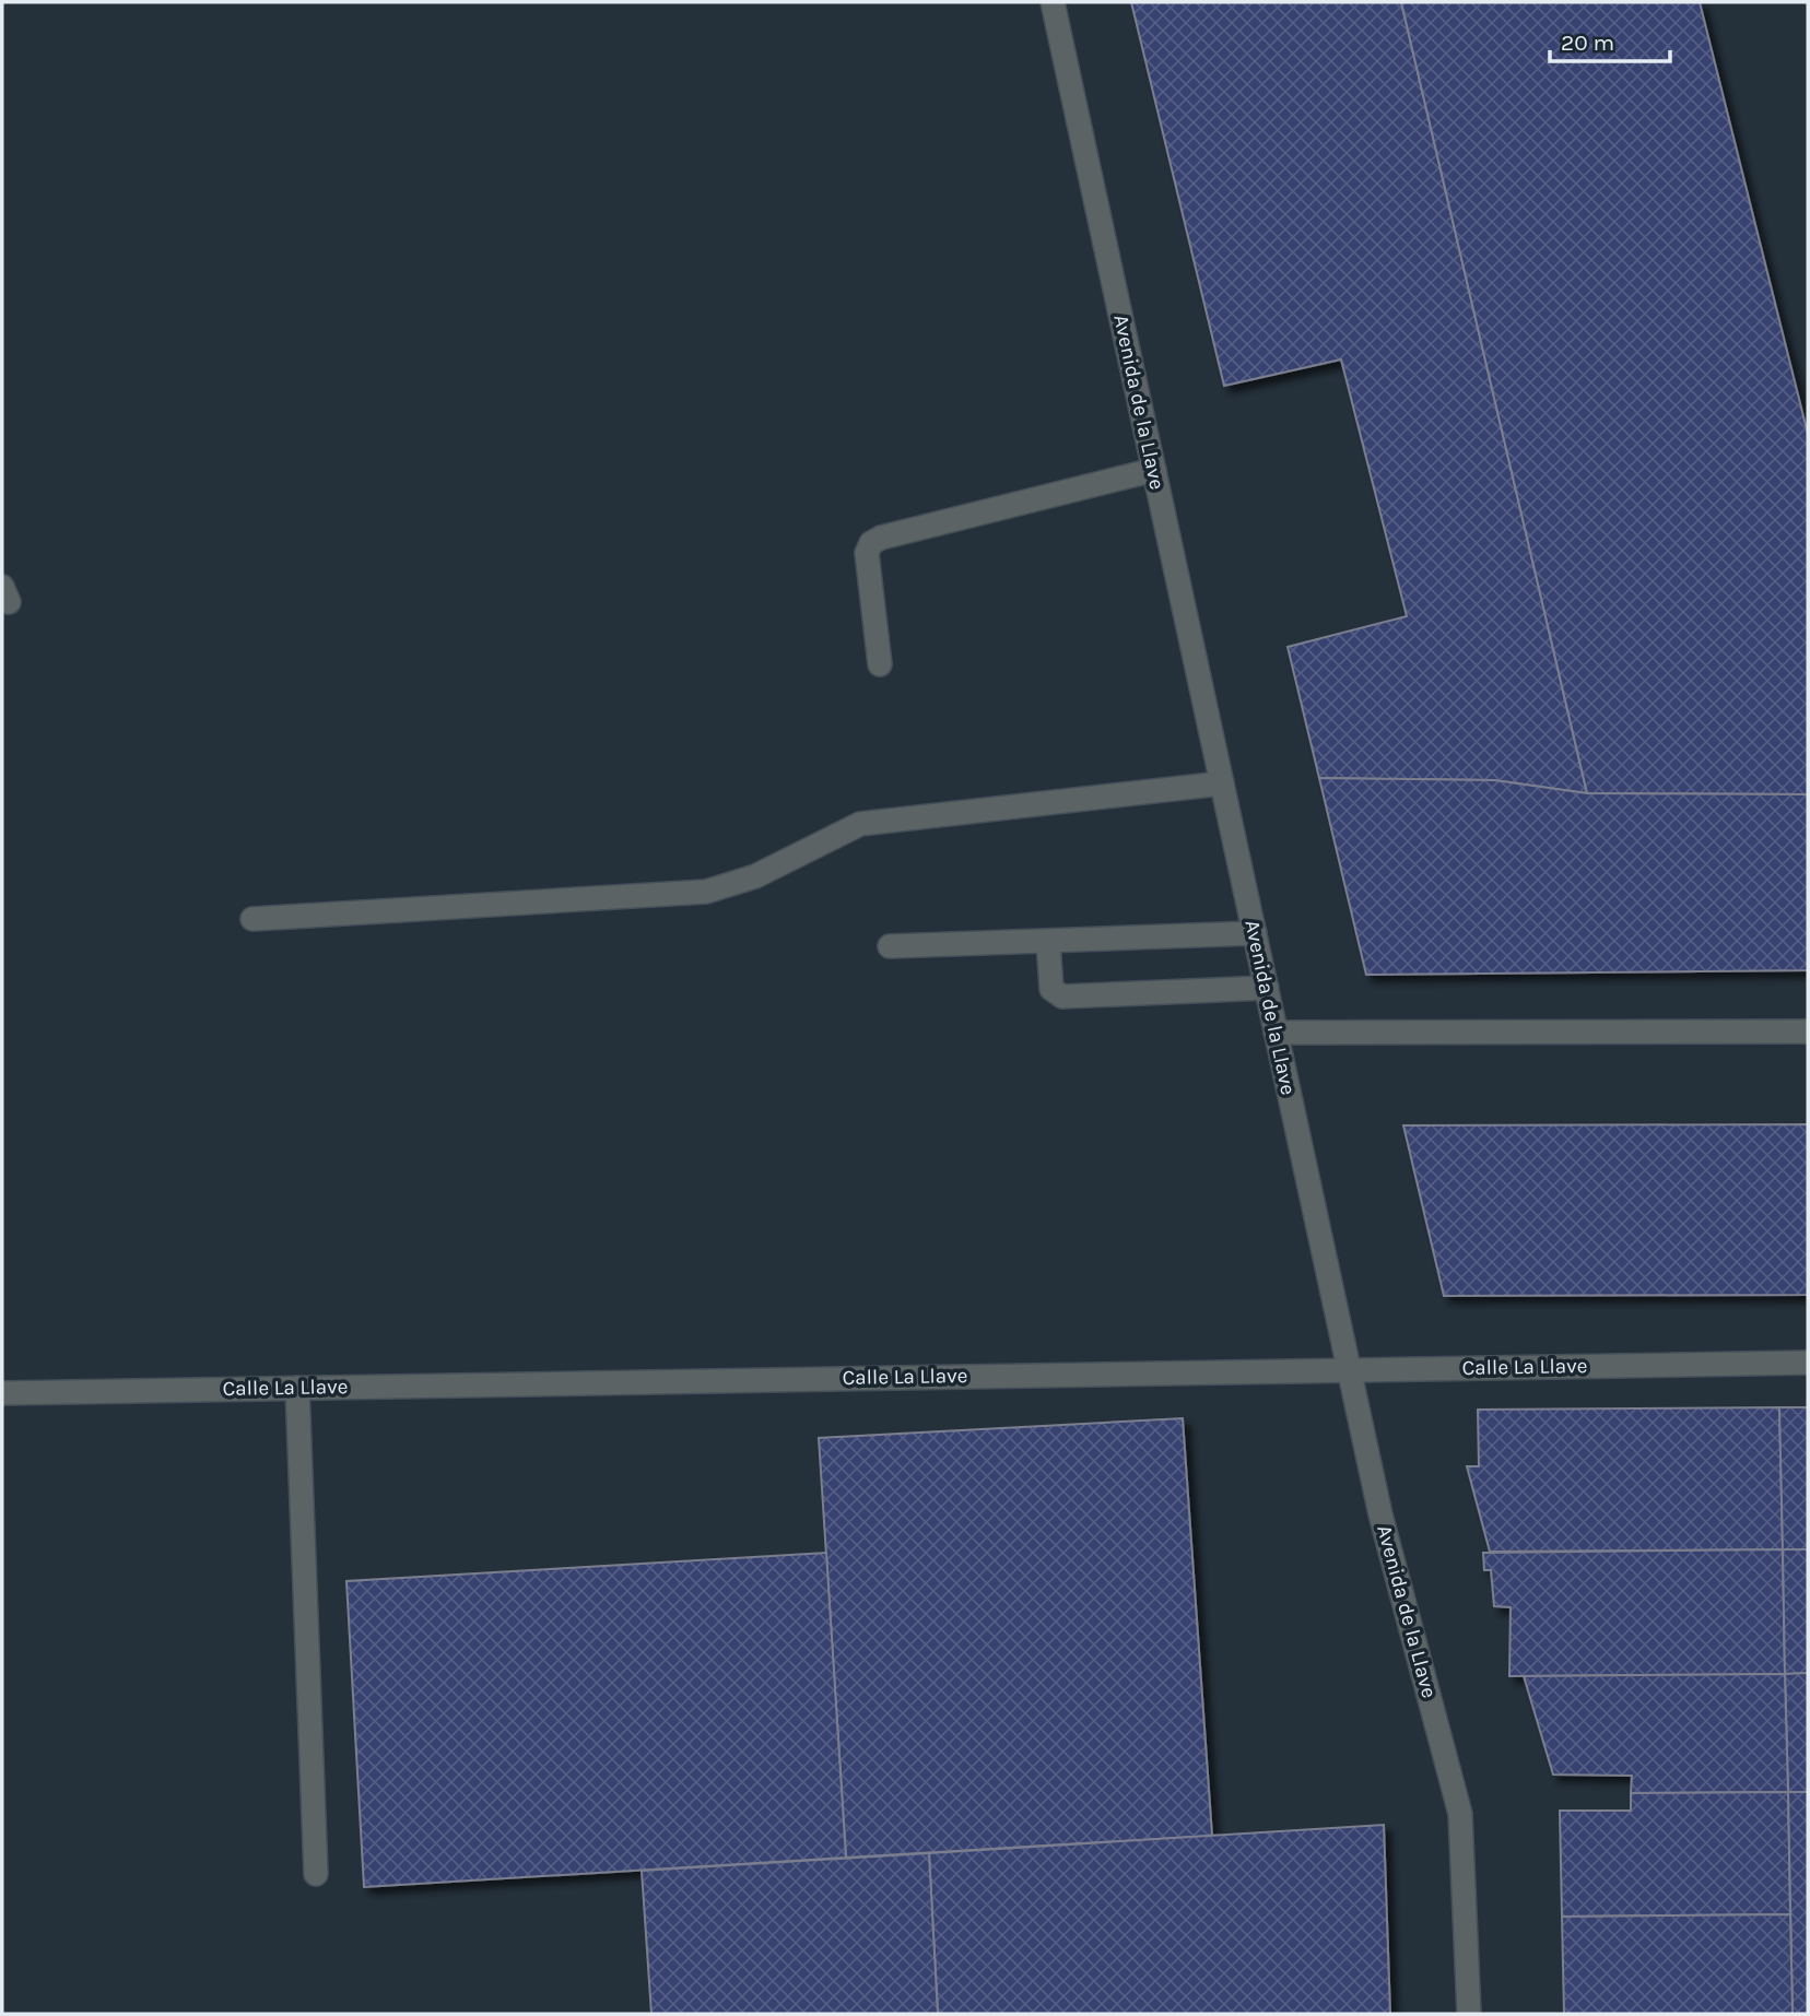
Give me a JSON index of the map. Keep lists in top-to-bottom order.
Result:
{
  "streets": {
    "street": ["Avenida de la Llave", "Calle La Llave"]
  },
  "crossings": [
    ["Avenida de la Llave", "Calle La Llave"]
  ],
  "scale_bar": "20 m"
}
